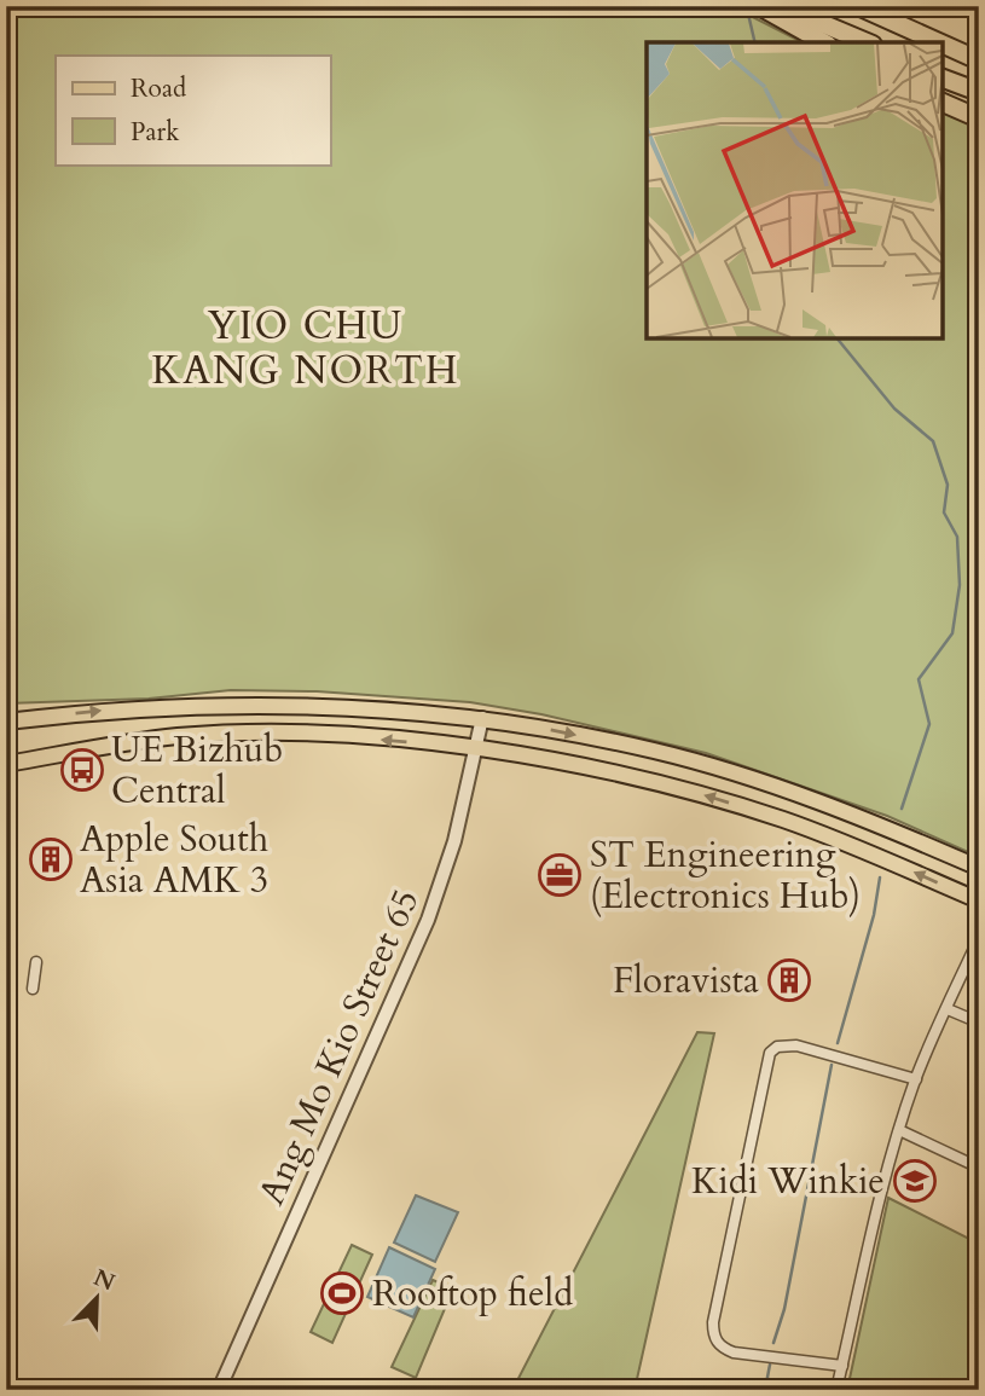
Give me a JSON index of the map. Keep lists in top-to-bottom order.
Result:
{
  "streets": {
    "street": ["Ang Mo Kio Street 65"]
  },
  "districts": ["YIO CHU KANG NORTH"],
  "places": {
    "bus stop": ["UE Bizhub Central"],
    "building": ["Apple South Asia AMK 3", "Floravista"],
    "office": ["ST Engineering (Electronics Hub)"],
    "school or university": ["Kidi Winkie"],
    "sports": ["Rooftop field"]
  },
  "legend": ["Road", "Park"],
  "north": "top right"
}
